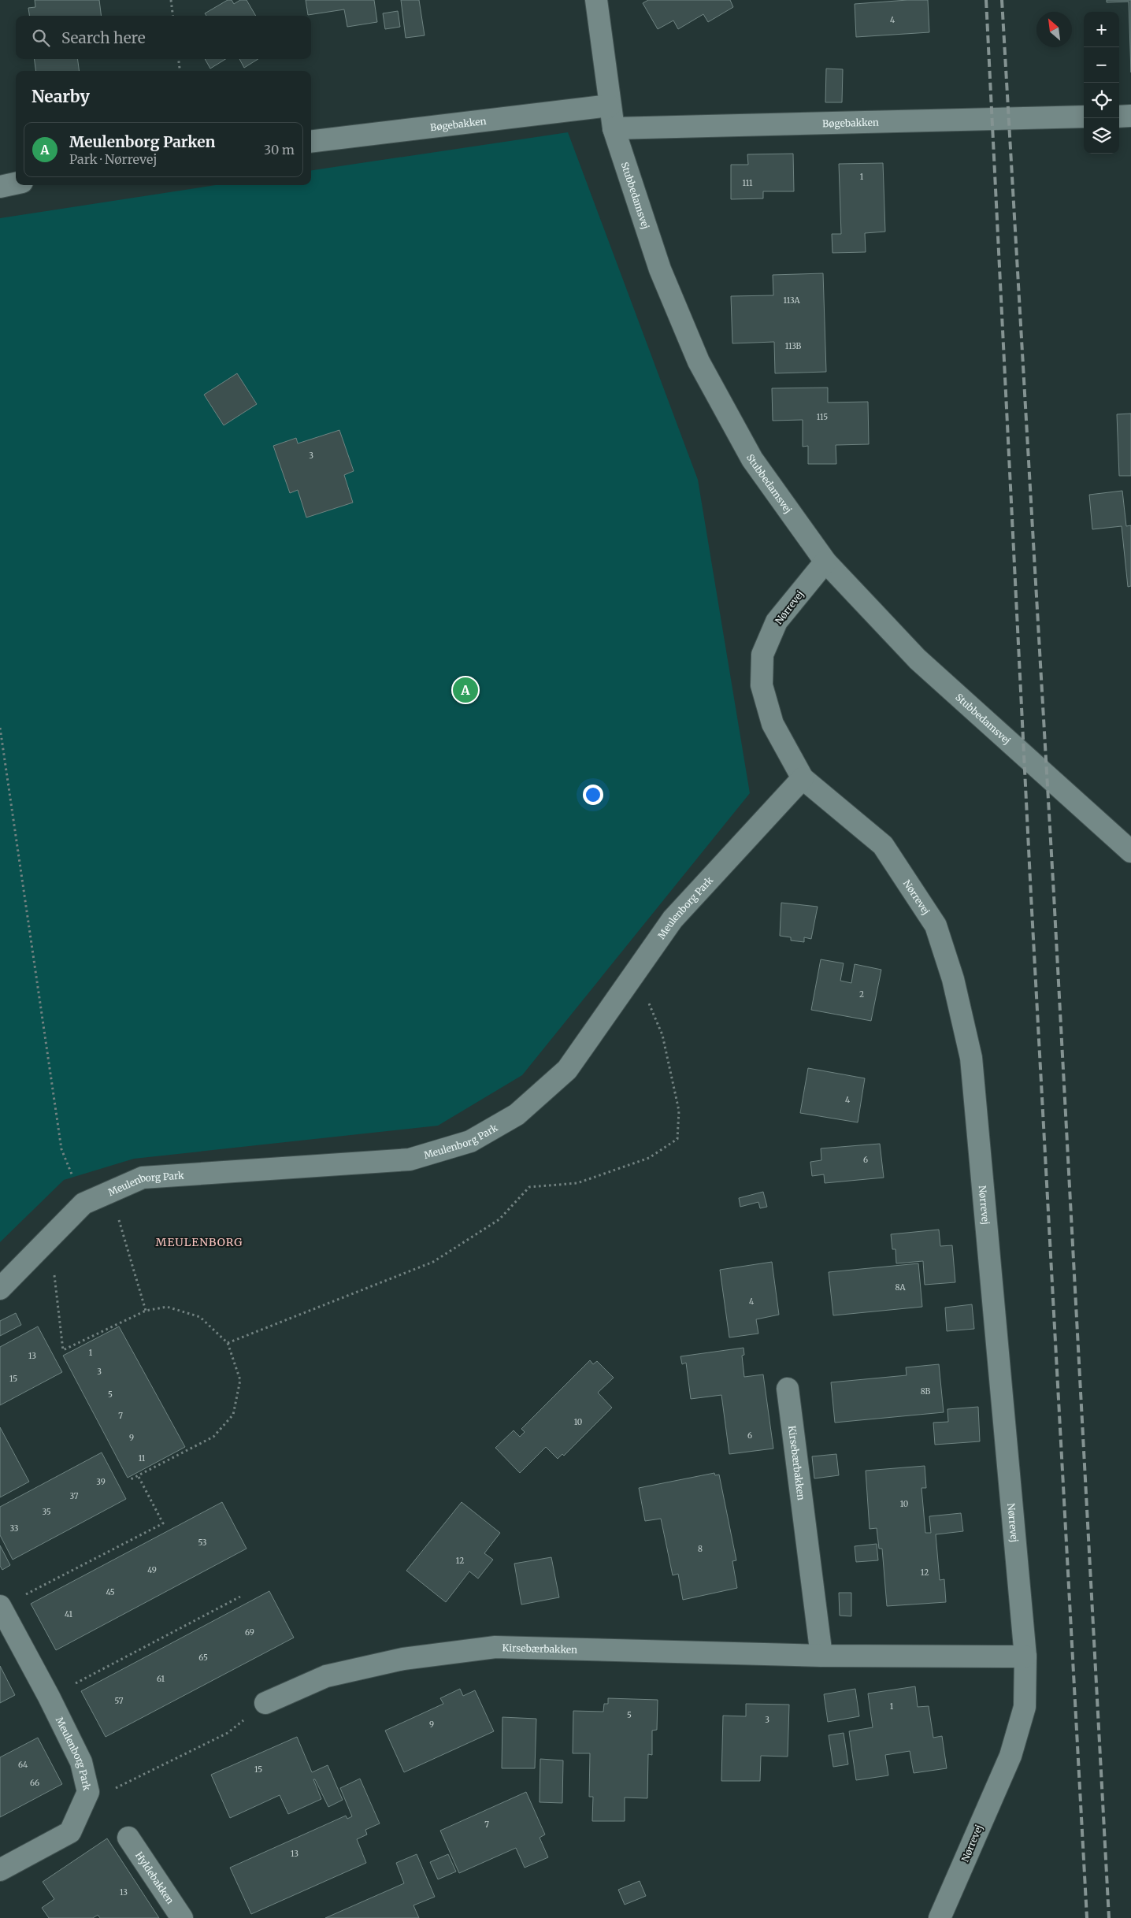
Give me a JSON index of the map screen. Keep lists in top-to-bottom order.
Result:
{
  "streets": {
    "street": [
      "Bøgebakken",
      "Stubbedamsvej",
      "Nørrevej",
      "Meulenborg Park",
      "Kirsebærbakken",
      "Hyldebakken"
    ]
  },
  "crossings": [
    ["Bøgebakken", "Stubbedamsvej"],
    ["Stubbedamsvej", "Nørrevej"],
    ["Nørrevej", "Meulenborg Park"],
    ["Nørrevej", "Kirsebærbakken"]
  ],
  "districts": ["MEULENBORG"],
  "house_numbers": [
    "4",
    "1",
    "111",
    "113A",
    "113B",
    "115",
    "3",
    "2",
    "4",
    "6",
    "8A",
    "4",
    "1",
    "13",
    "3",
    "15",
    "8B",
    "5",
    "7",
    "10",
    "6",
    "9",
    "11",
    "39",
    "37",
    "10",
    "35",
    "33",
    "53",
    "8",
    "12",
    "49",
    "12",
    "45",
    "41",
    "69",
    "65",
    "61",
    "57",
    "1",
    "5",
    "3",
    "9",
    "64",
    "15",
    "66",
    "7",
    "13",
    "13"
  ],
  "north": "top left",
  "page": {
    "map_buttons": ["+", "−"],
    "search": "Search here",
    "heading": "Nearby",
    "list": [
      {
        "mark": "A",
        "name": "Meulenborg Parken",
        "note": "Park · Nørrevej",
        "value": "30 m"
      }
    ],
    "pins": "A"
  }
}
